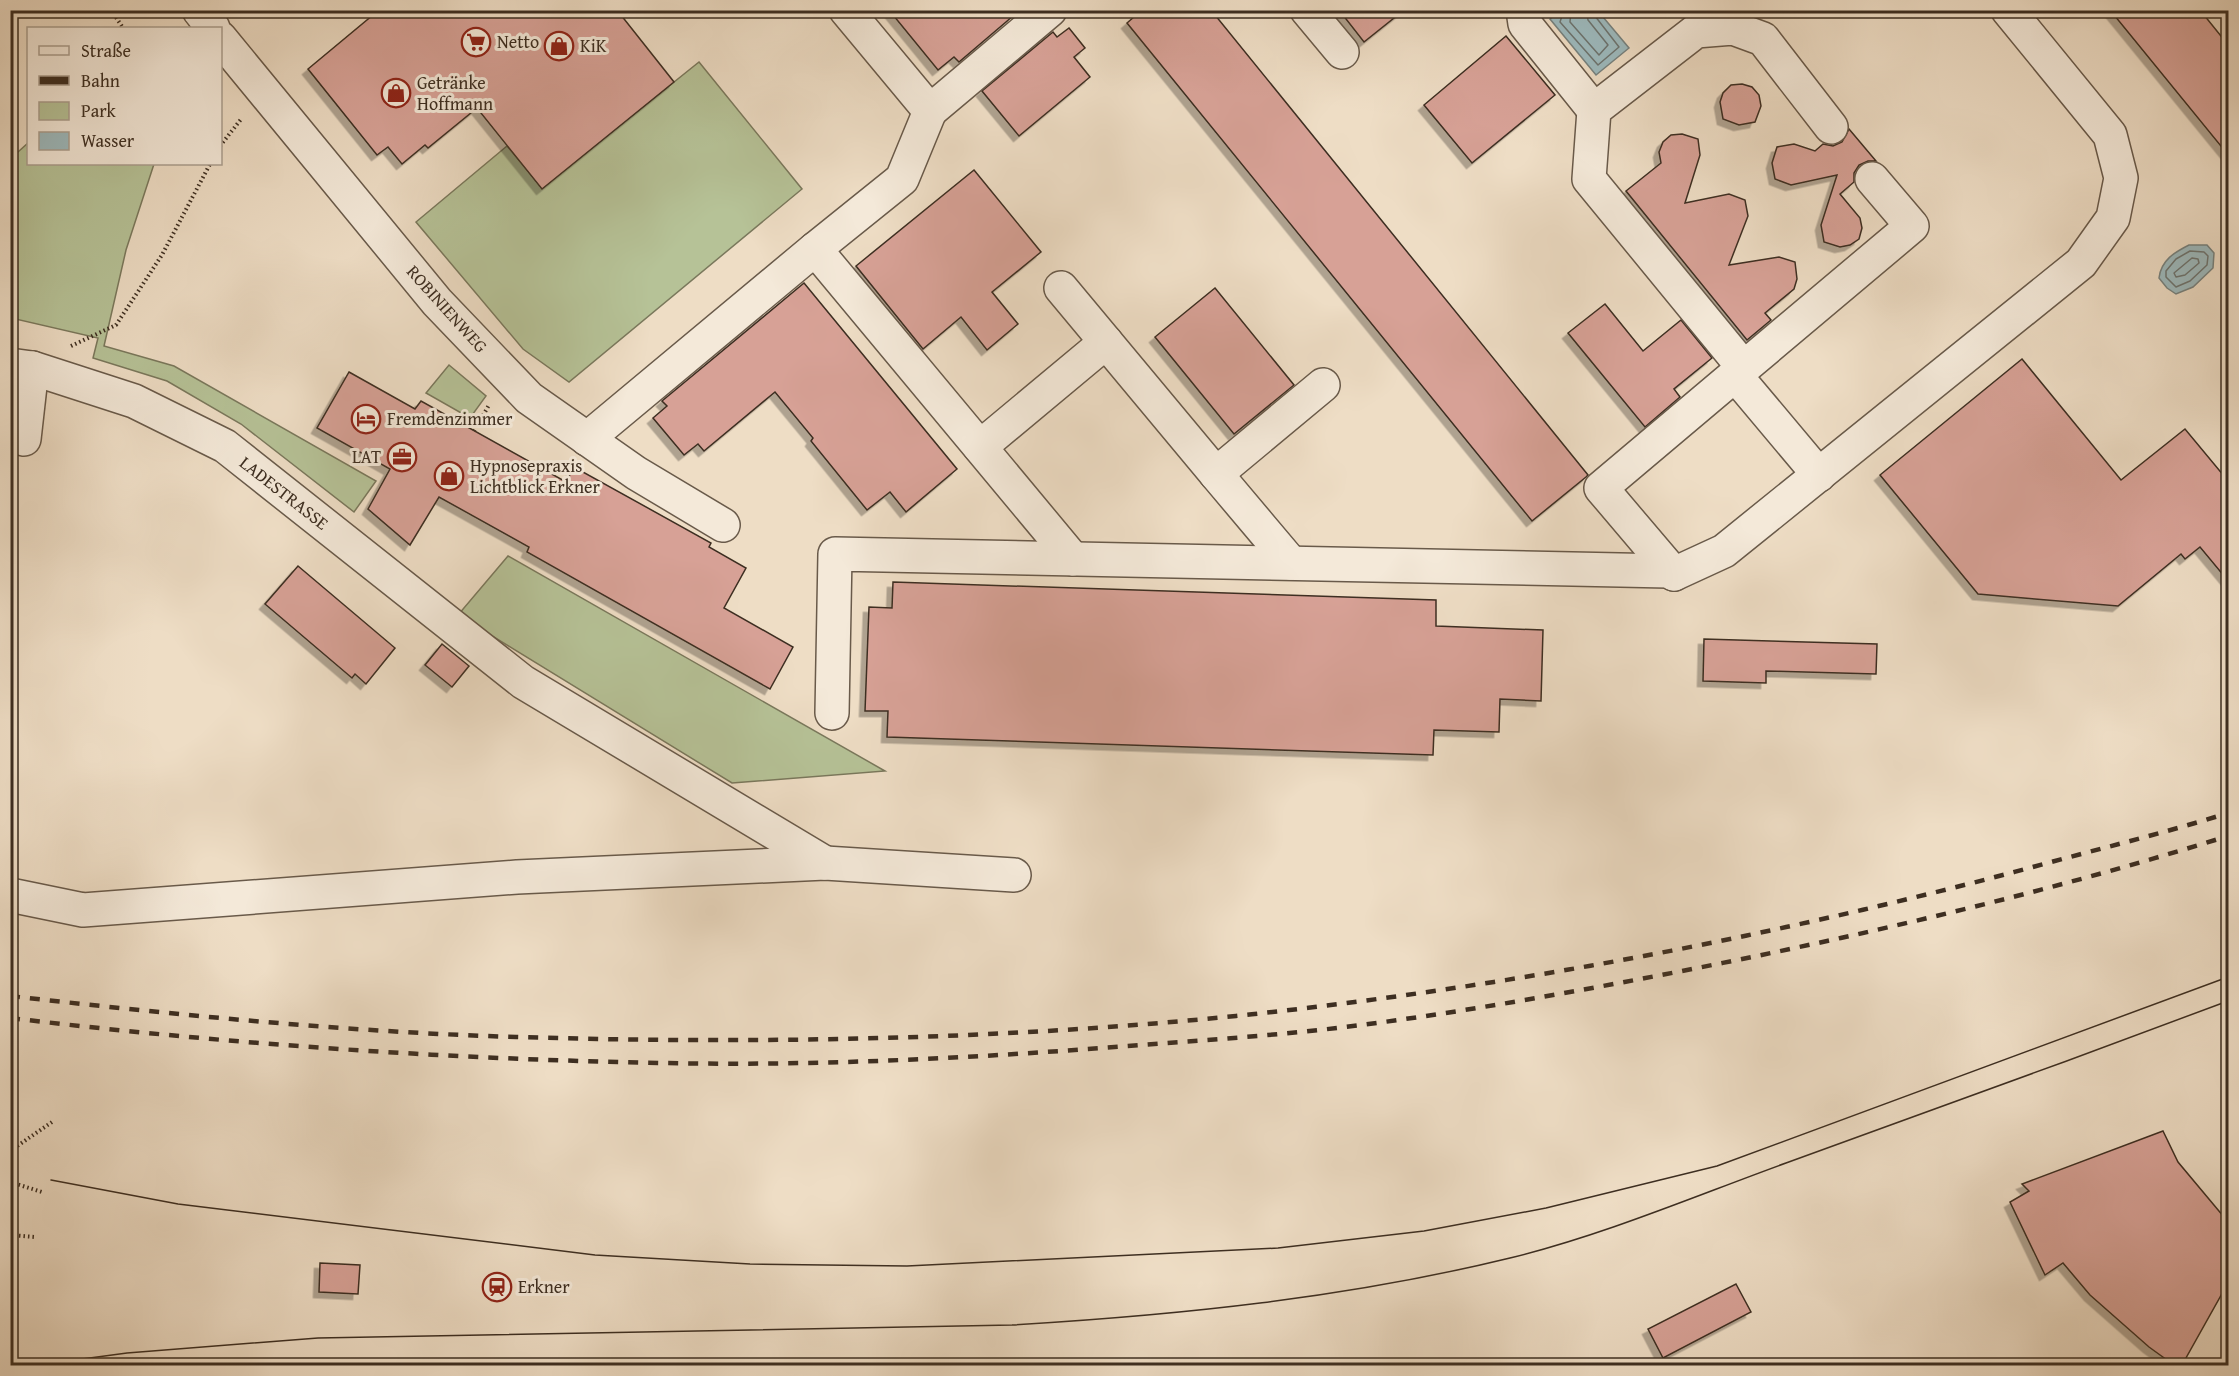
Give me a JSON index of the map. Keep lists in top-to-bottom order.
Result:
{
  "streets": {
    "street": ["ROBINIENWEG", "LADESTRASSE"]
  },
  "places": {
    "supermarket": ["Netto"],
    "shop": ["KiK", "Getränke Hoffmann", "Hypnosepraxis Lichtblick Erkner"],
    "hotel": ["Fremdenzimmer"],
    "office": ["LAT"],
    "station": ["Erkner"]
  },
  "legend": [
    "Straße",
    "Bahn",
    "Park",
    "Wasser"
  ]
}
